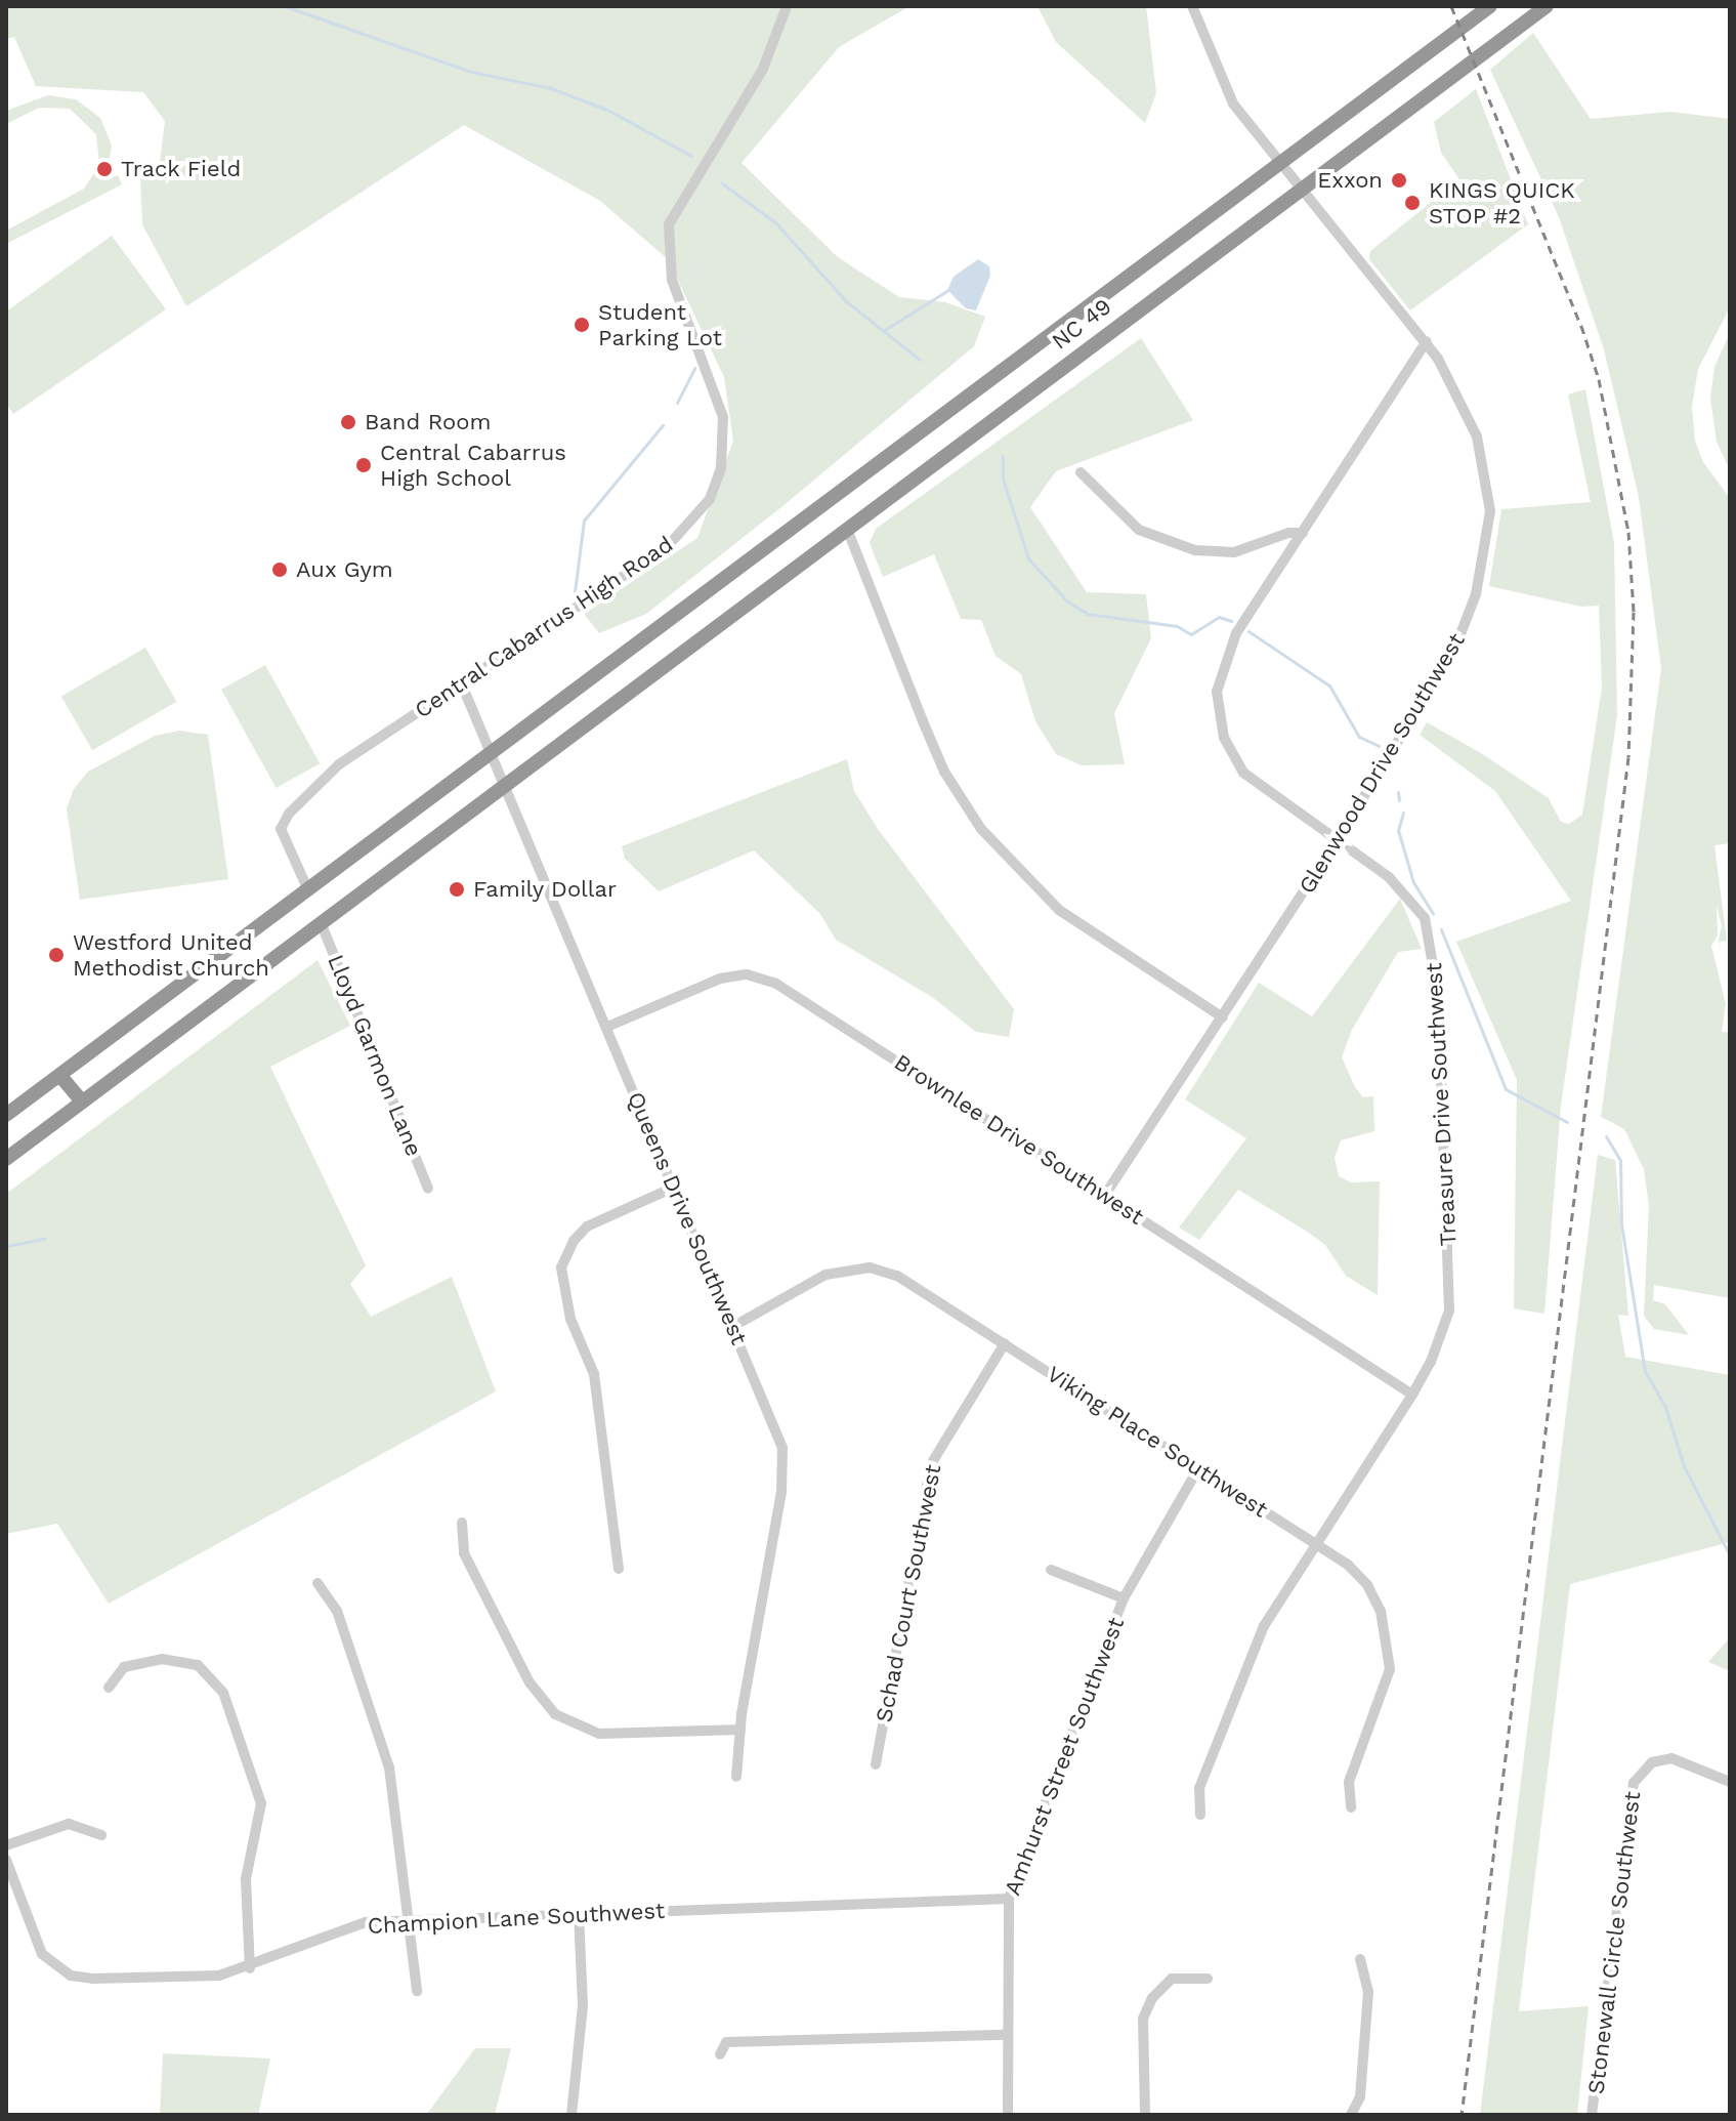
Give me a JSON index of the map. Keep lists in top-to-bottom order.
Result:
{
  "streets": {
    "highway": ["NC 49"],
    "street": [
      "Central Cabarrus High Road",
      "Glenwood Drive Southwest",
      "Lloyd Garmon Lane",
      "Treasure Drive Southwest",
      "Brownlee Drive Southwest",
      "Queens Drive Southwest",
      "Viking Place Southwest",
      "Schad Court Southwest",
      "Amhurst Street Southwest",
      "Champion Lane Southwest",
      "Stonewall Circle Southwest"
    ]
  },
  "crossings": [
    ["NC 49", "Central Cabarrus High Road"],
    ["NC 49", "Glenwood Drive Southwest"],
    ["NC 49", "Lloyd Garmon Lane"],
    ["NC 49", "Queens Drive Southwest"],
    ["Central Cabarrus High Road", "Queens Drive Southwest"],
    ["Glenwood Drive Southwest", "Treasure Drive Southwest"],
    ["Glenwood Drive Southwest", "Brownlee Drive Southwest"],
    ["Treasure Drive Southwest", "Brownlee Drive Southwest"],
    ["Treasure Drive Southwest", "Viking Place Southwest"],
    ["Brownlee Drive Southwest", "Queens Drive Southwest"],
    ["Queens Drive Southwest", "Viking Place Southwest"],
    ["Viking Place Southwest", "Schad Court Southwest"],
    ["Viking Place Southwest", "Amhurst Street Southwest"],
    ["Amhurst Street Southwest", "Champion Lane Southwest"]
  ],
  "places": [
    "Track Field",
    "Exxon",
    "KINGS QUICK STOP #2",
    "Student Parking Lot",
    "Band Room",
    "Central Cabarrus High School",
    "Aux Gym",
    "Family Dollar",
    "Westford United Methodist Church"
  ]
}
